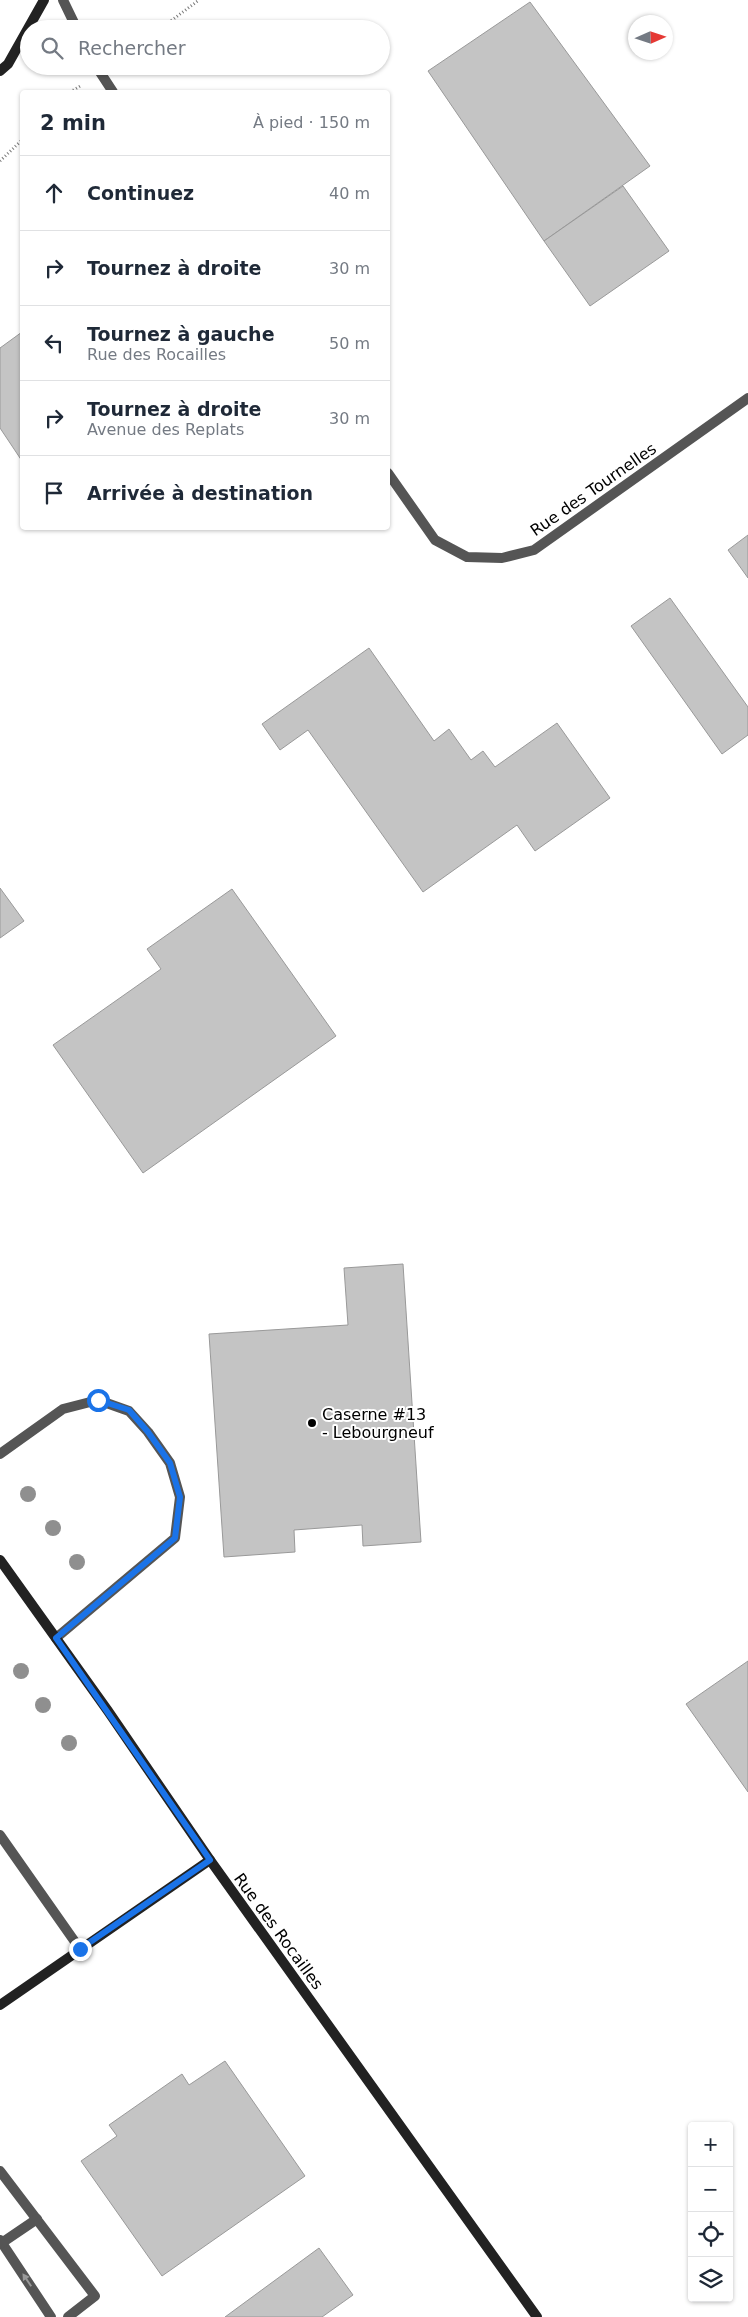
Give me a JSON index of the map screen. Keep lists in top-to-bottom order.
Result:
{
  "streets": {
    "street": ["Rue des Tournelles", "Rue des Rocailles"]
  },
  "places": ["Caserne #13 - Lebourgneuf"],
  "north": "right",
  "page": {
    "search": "Rechercher",
    "heading": ["2 min", "À pied · 150 m"],
    "list": [
      ["Continuez", "40 m"],
      ["Tournez à droite", "30 m"],
      ["Tournez à gauche", "Rue des Rocailles", "50 m"],
      ["Tournez à droite", "Avenue des Replats", "30 m"],
      "Arrivée à destination"
    ],
    "map_buttons": ["+", "−"]
  }
}
